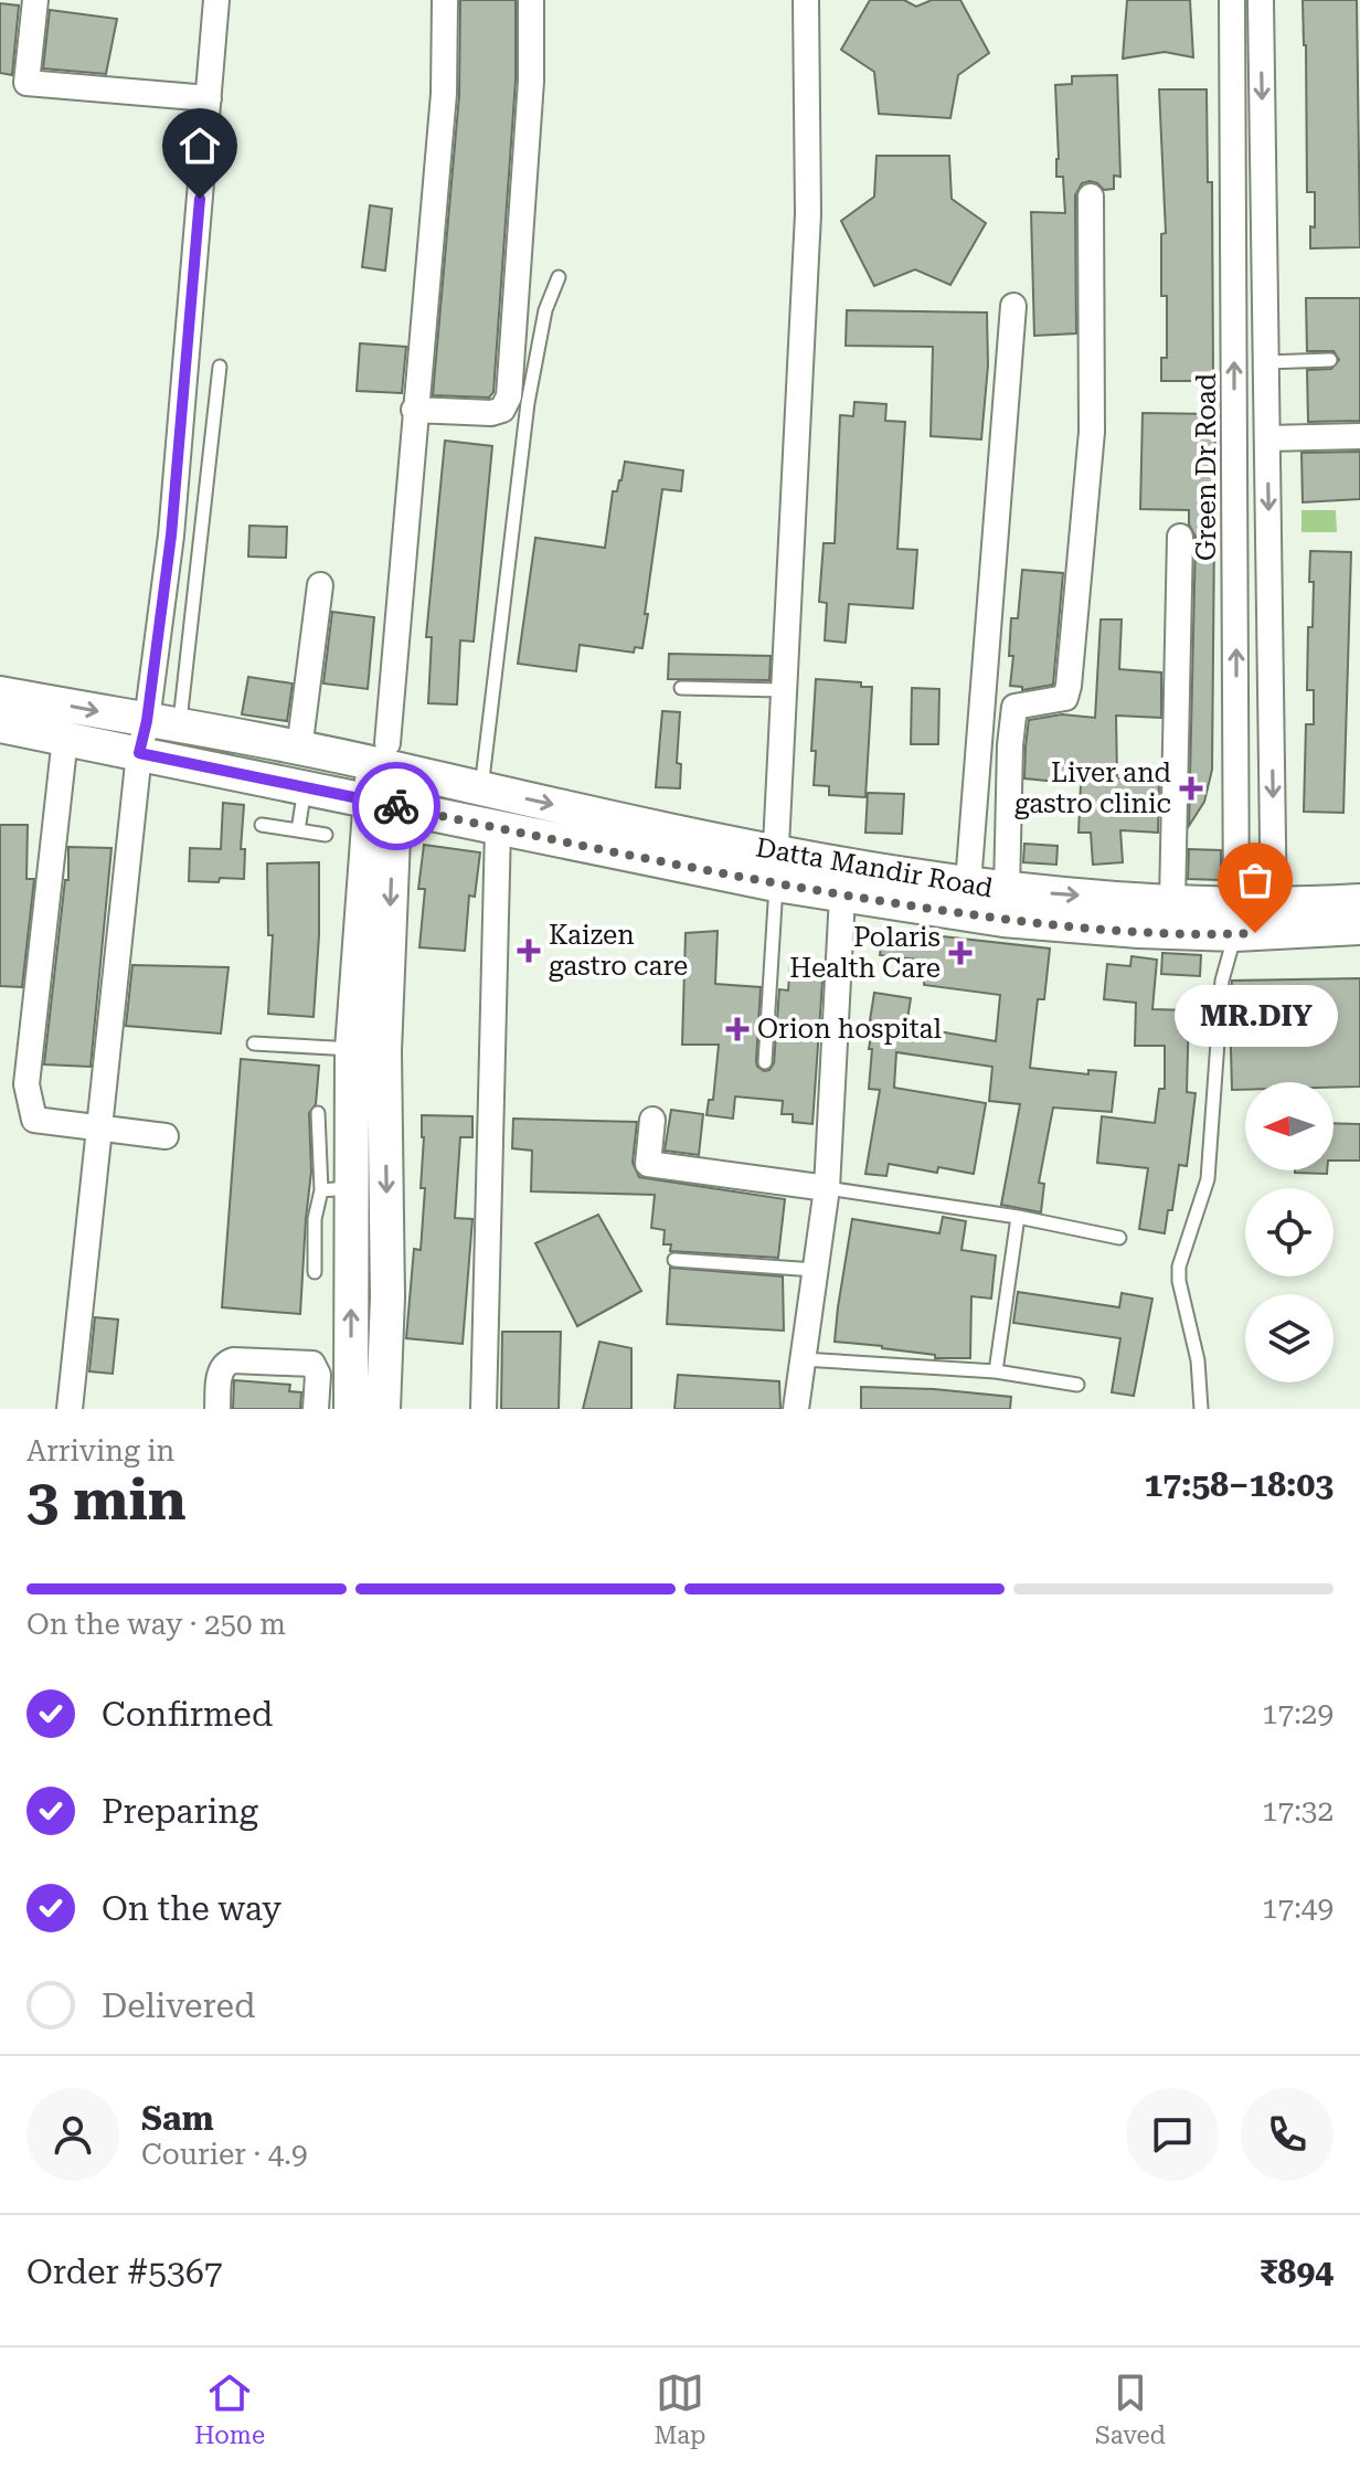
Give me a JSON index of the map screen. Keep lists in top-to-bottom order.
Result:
{
  "streets": {
    "main road": ["Datta Mandir Road"],
    "street": ["Green Dr Road"]
  },
  "crossings": [
    ["Green Dr Road", "Datta Mandir Road"]
  ],
  "places": {
    "health": [
      "Liver and gastro clinic",
      "Kaizen gastro care",
      "Polaris Health Care",
      "Orion hospital"
    ],
    "other": ["MR.DIY"]
  },
  "north": "left",
  "page": {
    "bubble": "MR.DIY",
    "heading": ["3 min", "Arriving in", "17:58–18:03"],
    "panel": [
      "Sam",
      "Courier · 4.9",
      "Order #5367",
      "₹894"
    ],
    "bar": "On the way · 250 m",
    "list": [
      ["Confirmed", "17:29"],
      ["Preparing", "17:32"],
      ["On the way", "17:49"],
      "Delivered"
    ],
    "tabs": ["Home", "Map", "Saved"]
  }
}
